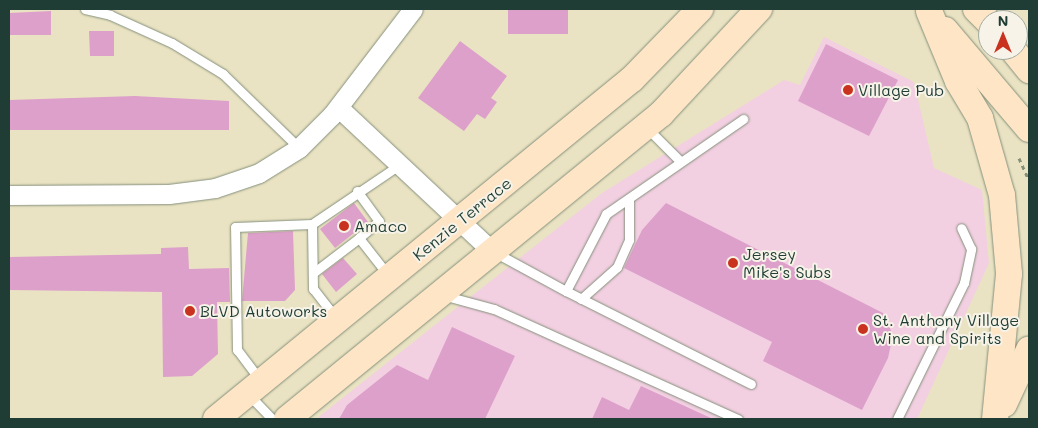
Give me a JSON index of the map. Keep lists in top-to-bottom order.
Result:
{
  "streets": {
    "main road": ["Kenzie Terrace"]
  },
  "places": [
    "Village Pub",
    "Amaco",
    "Jersey Mike's Subs",
    "BLVD Autoworks",
    "St. Anthony Village Wine and Spirits"
  ],
  "north": "top"
}
